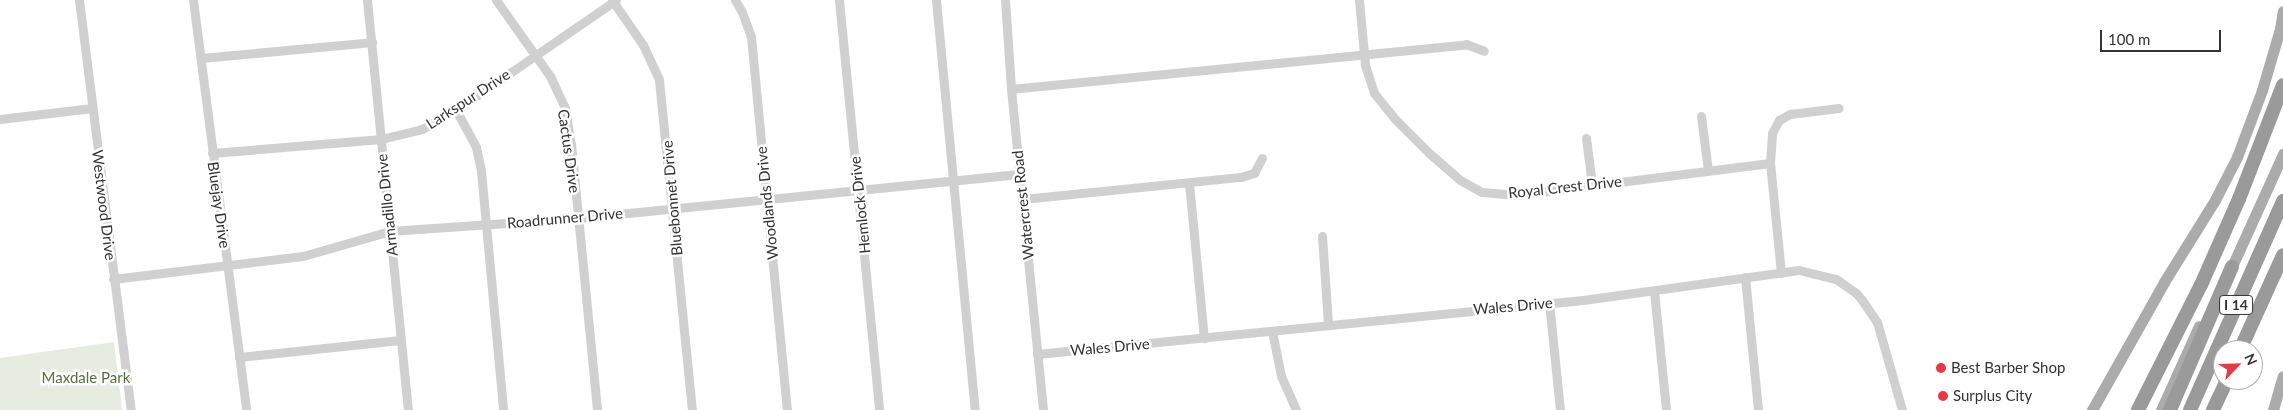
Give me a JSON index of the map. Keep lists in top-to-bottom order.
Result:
{
  "streets": {
    "highway": ["I 14"],
    "street": [
      "Larkspur Drive",
      "Cactus Drive",
      "Royal Crest Drive",
      "Bluebonnet Drive",
      "Woodlands Drive",
      "Westwood Drive",
      "Bluejay Drive",
      "Armadillo Drive",
      "Hemlock Drive",
      "Watercrest Road",
      "Roadrunner Drive",
      "Wales Drive"
    ]
  },
  "crossings": [
    ["Larkspur Drive", "Cactus Drive"],
    ["Larkspur Drive", "Bluebonnet Drive"],
    ["Larkspur Drive", "Bluejay Drive"],
    ["Larkspur Drive", "Armadillo Drive"],
    ["Cactus Drive", "Roadrunner Drive"],
    ["Bluebonnet Drive", "Roadrunner Drive"],
    ["Woodlands Drive", "Roadrunner Drive"],
    ["Westwood Drive", "Roadrunner Drive"],
    ["Bluejay Drive", "Roadrunner Drive"],
    ["Armadillo Drive", "Roadrunner Drive"],
    ["Hemlock Drive", "Roadrunner Drive"],
    ["Watercrest Road", "Roadrunner Drive"],
    ["Watercrest Road", "Wales Drive"]
  ],
  "parks": ["Maxdale Park"],
  "places": ["Best Barber Shop", "Surplus City"],
  "scale_bar": "100 m",
  "north": "top right"
}
